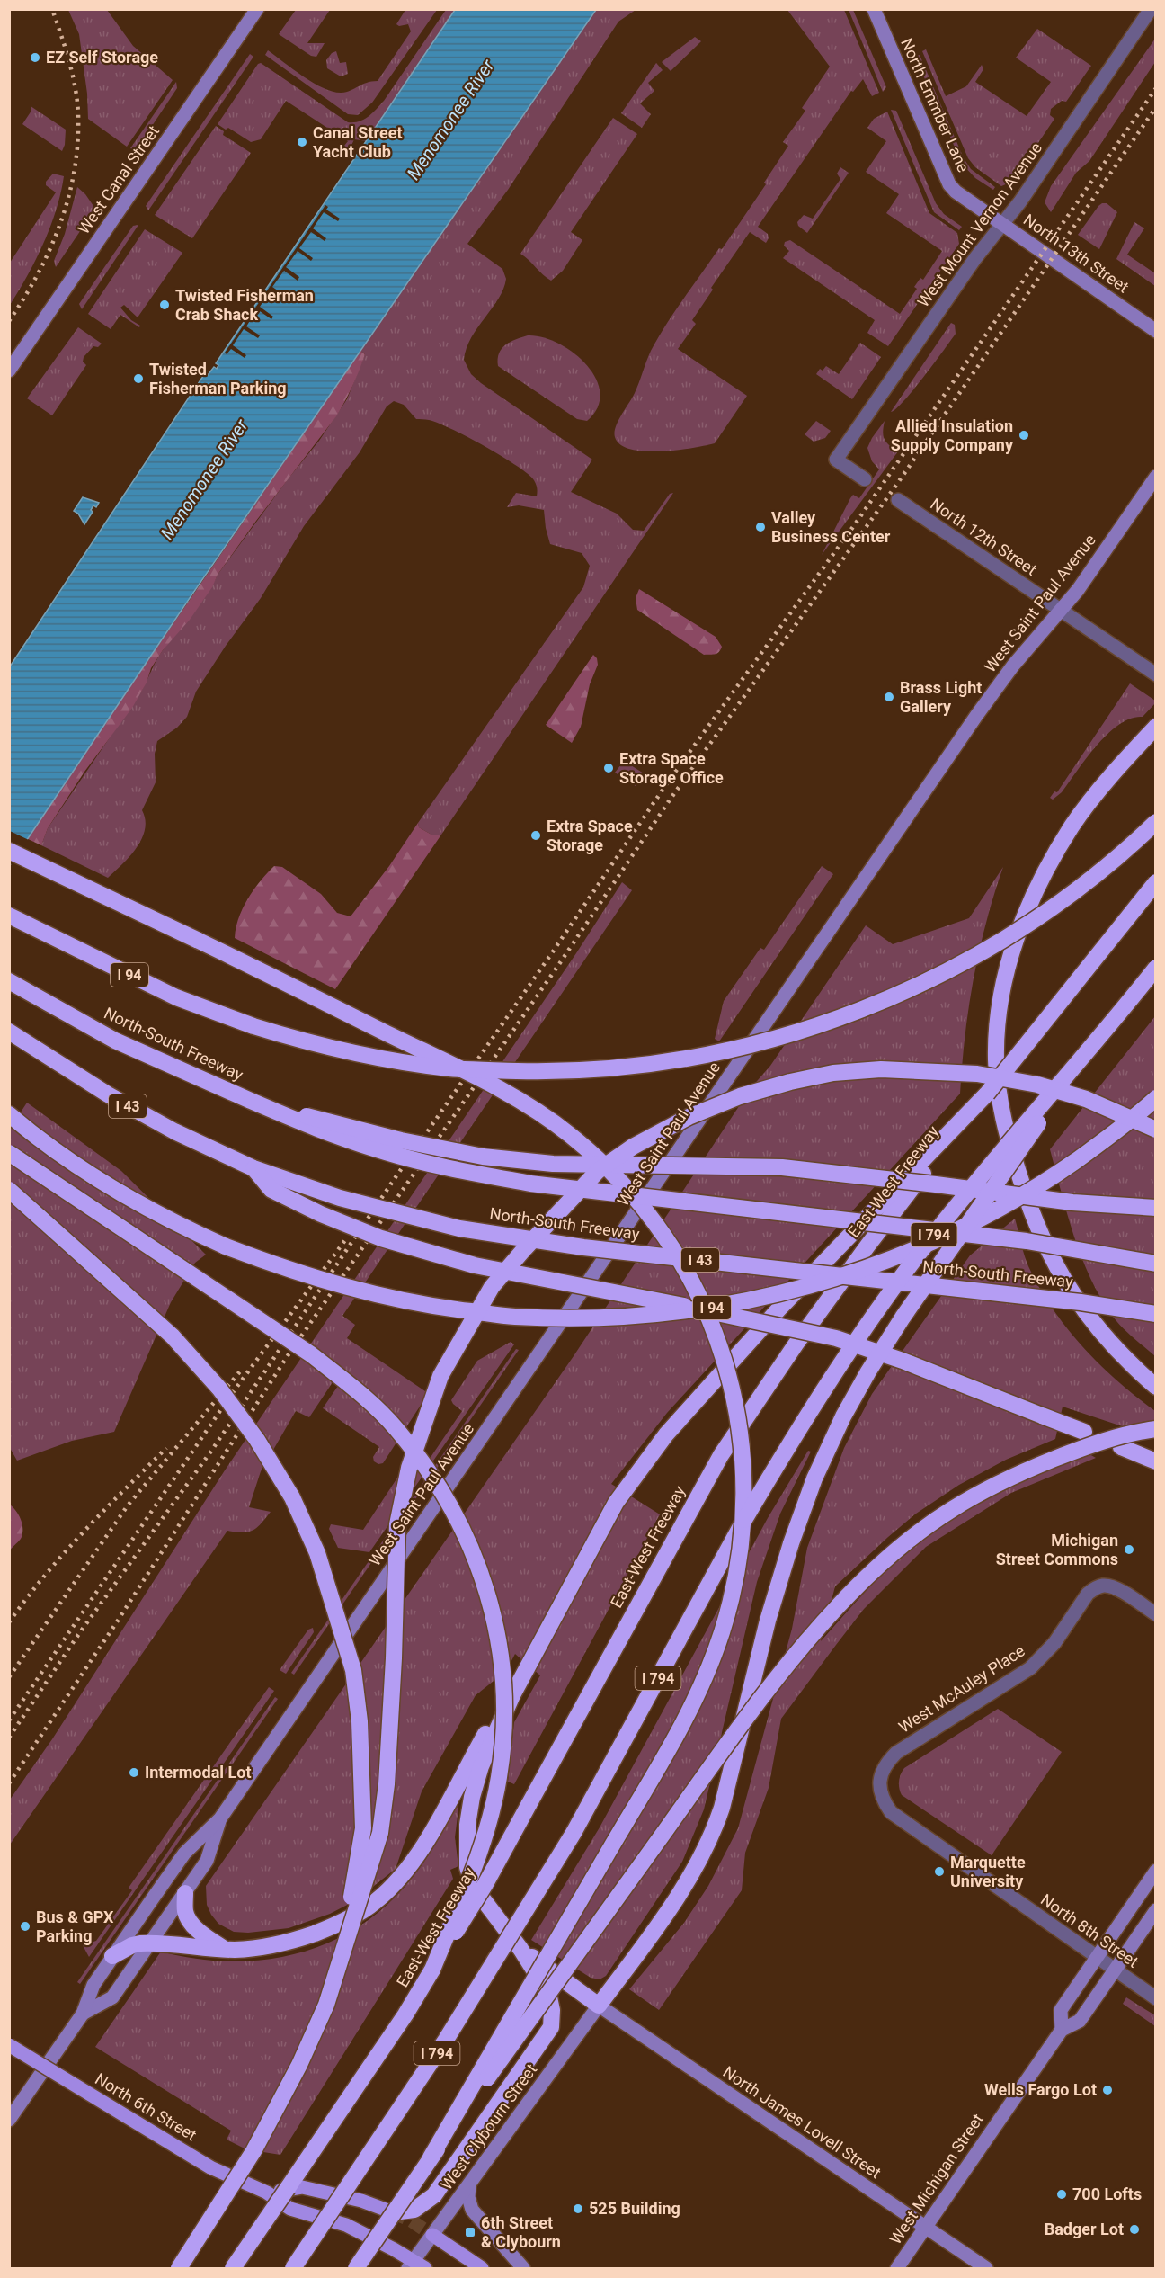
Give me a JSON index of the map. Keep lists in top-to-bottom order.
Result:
{
  "streets": {
    "highway": [
      "I 94",
      "North-South Freeway",
      "I 43",
      "East-West Freeway",
      "I 794"
    ],
    "main road": ["North 6th Street"],
    "street": [
      "North Emmber Lane",
      "West Canal Street",
      "West Mount Vernon Avenue",
      "North 13th Street",
      "North 12th Street",
      "West Saint Paul Avenue",
      "West McAuley Place",
      "North 8th Street",
      "North James Lovell Street",
      "West Clybourn Street",
      "West Michigan Street"
    ]
  },
  "crossings": [
    ["North Emmber Lane", "West Mount Vernon Avenue"],
    ["North Emmber Lane", "North 13th Street"],
    ["West Mount Vernon Avenue", "North 13th Street"],
    ["North 12th Street", "West Saint Paul Avenue"],
    ["West McAuley Place", "North 8th Street"],
    ["North 8th Street", "West Michigan Street"],
    ["North 6th Street", "West Clybourn Street"],
    ["North James Lovell Street", "West Clybourn Street"],
    ["North James Lovell Street", "West Michigan Street"]
  ],
  "water": ["Menomonee River"],
  "places": {
    "other": [
      "EZ Self Storage",
      "Canal Street Yacht Club",
      "Twisted Fisherman Crab Shack",
      "Twisted Fisherman Parking",
      "Allied Insulation Supply Company",
      "Valley Business Center",
      "Brass Light Gallery",
      "Extra Space Storage Office",
      "Extra Space Storage",
      "Michigan Street Commons",
      "Intermodal Lot",
      "Marquette University",
      "Bus & GPX Parking",
      "Wells Fargo Lot",
      "700 Lofts",
      "525 Building",
      "Badger Lot"
    ],
    "transit": ["6th Street & Clybourn"]
  }
}
